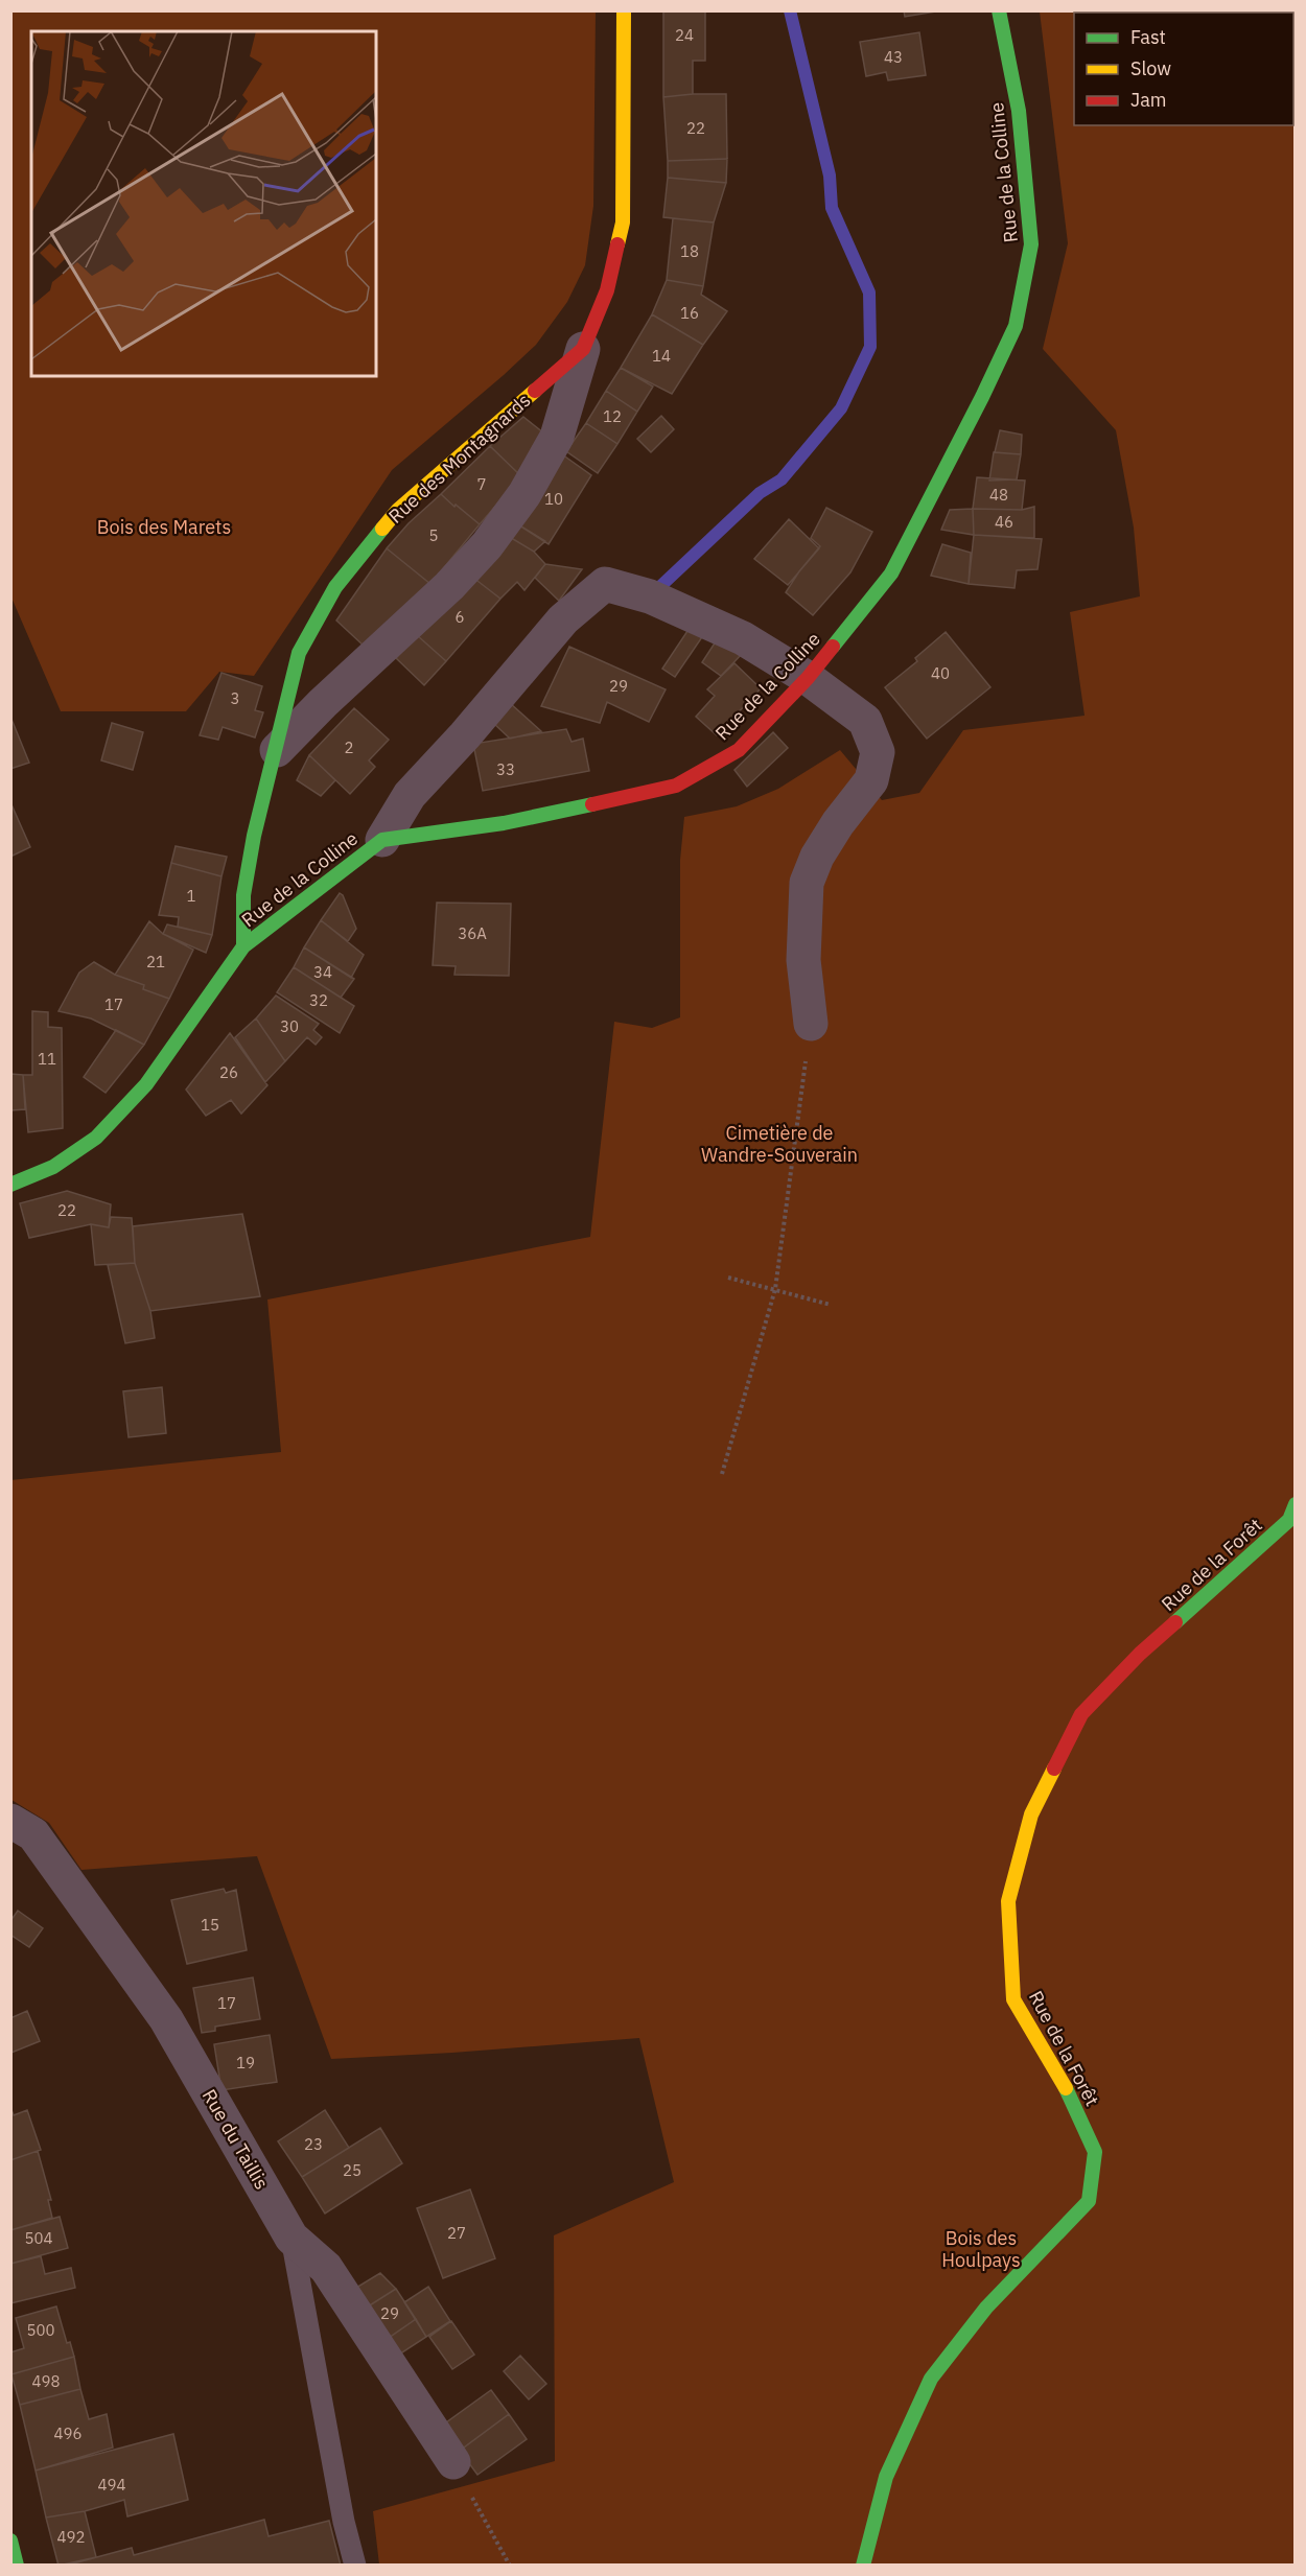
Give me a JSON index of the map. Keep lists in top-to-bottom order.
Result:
{
  "streets": {
    "street": [
      "Rue de la Colline",
      "Rue des Montagnards",
      "Rue de la Forêt",
      "Rue du Taillis"
    ]
  },
  "crossings": [
    ["Rue de la Colline", "Rue des Montagnards"]
  ],
  "parks": ["Bois des Marets", "Cimetière de Wandre-Souverain", "Bois des Houlpays"],
  "house_numbers": [
    "24",
    "43",
    "22",
    "18",
    "16",
    "14",
    "12",
    "7",
    "48",
    "10",
    "46",
    "5",
    "6",
    "40",
    "29",
    "3",
    "2",
    "33",
    "1",
    "36A",
    "21",
    "34",
    "32",
    "17",
    "30",
    "11",
    "26",
    "22",
    "15",
    "17",
    "19",
    "23",
    "25",
    "27",
    "504",
    "29",
    "500",
    "498",
    "496",
    "494",
    "492"
  ],
  "legend": ["Fast", "Slow", "Jam"]
}
